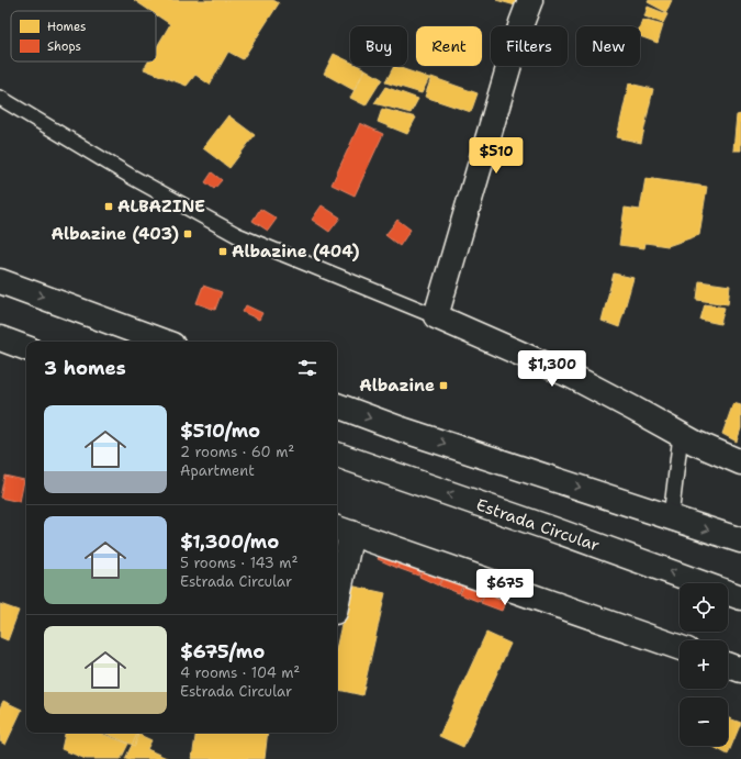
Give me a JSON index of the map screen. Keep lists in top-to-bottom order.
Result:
{
  "streets": {
    "street": ["Estrada Circular"]
  },
  "places": {
    "transit": [
      "ALBAZINE",
      "Albazine (403)",
      "Albazine (404)",
      "Albazine"
    ]
  },
  "legend": ["Homes", "Shops"],
  "page": {
    "chip": [
      "Buy",
      "Rent",
      "Filters",
      "New"
    ],
    "price": ["$510", "$1,300", "$675"],
    "heading": "3 homes",
    "list": [
      {
        "name": "$510/mo",
        "note": "2 rooms · 60 m² · Apartment"
      },
      {
        "name": "$1,300/mo",
        "note": "5 rooms · 143 m² · Estrada Circular"
      },
      {
        "name": "$675/mo",
        "note": "4 rooms · 104 m² · Estrada Circular"
      }
    ],
    "map_buttons": ["+", "−"]
  }
}
